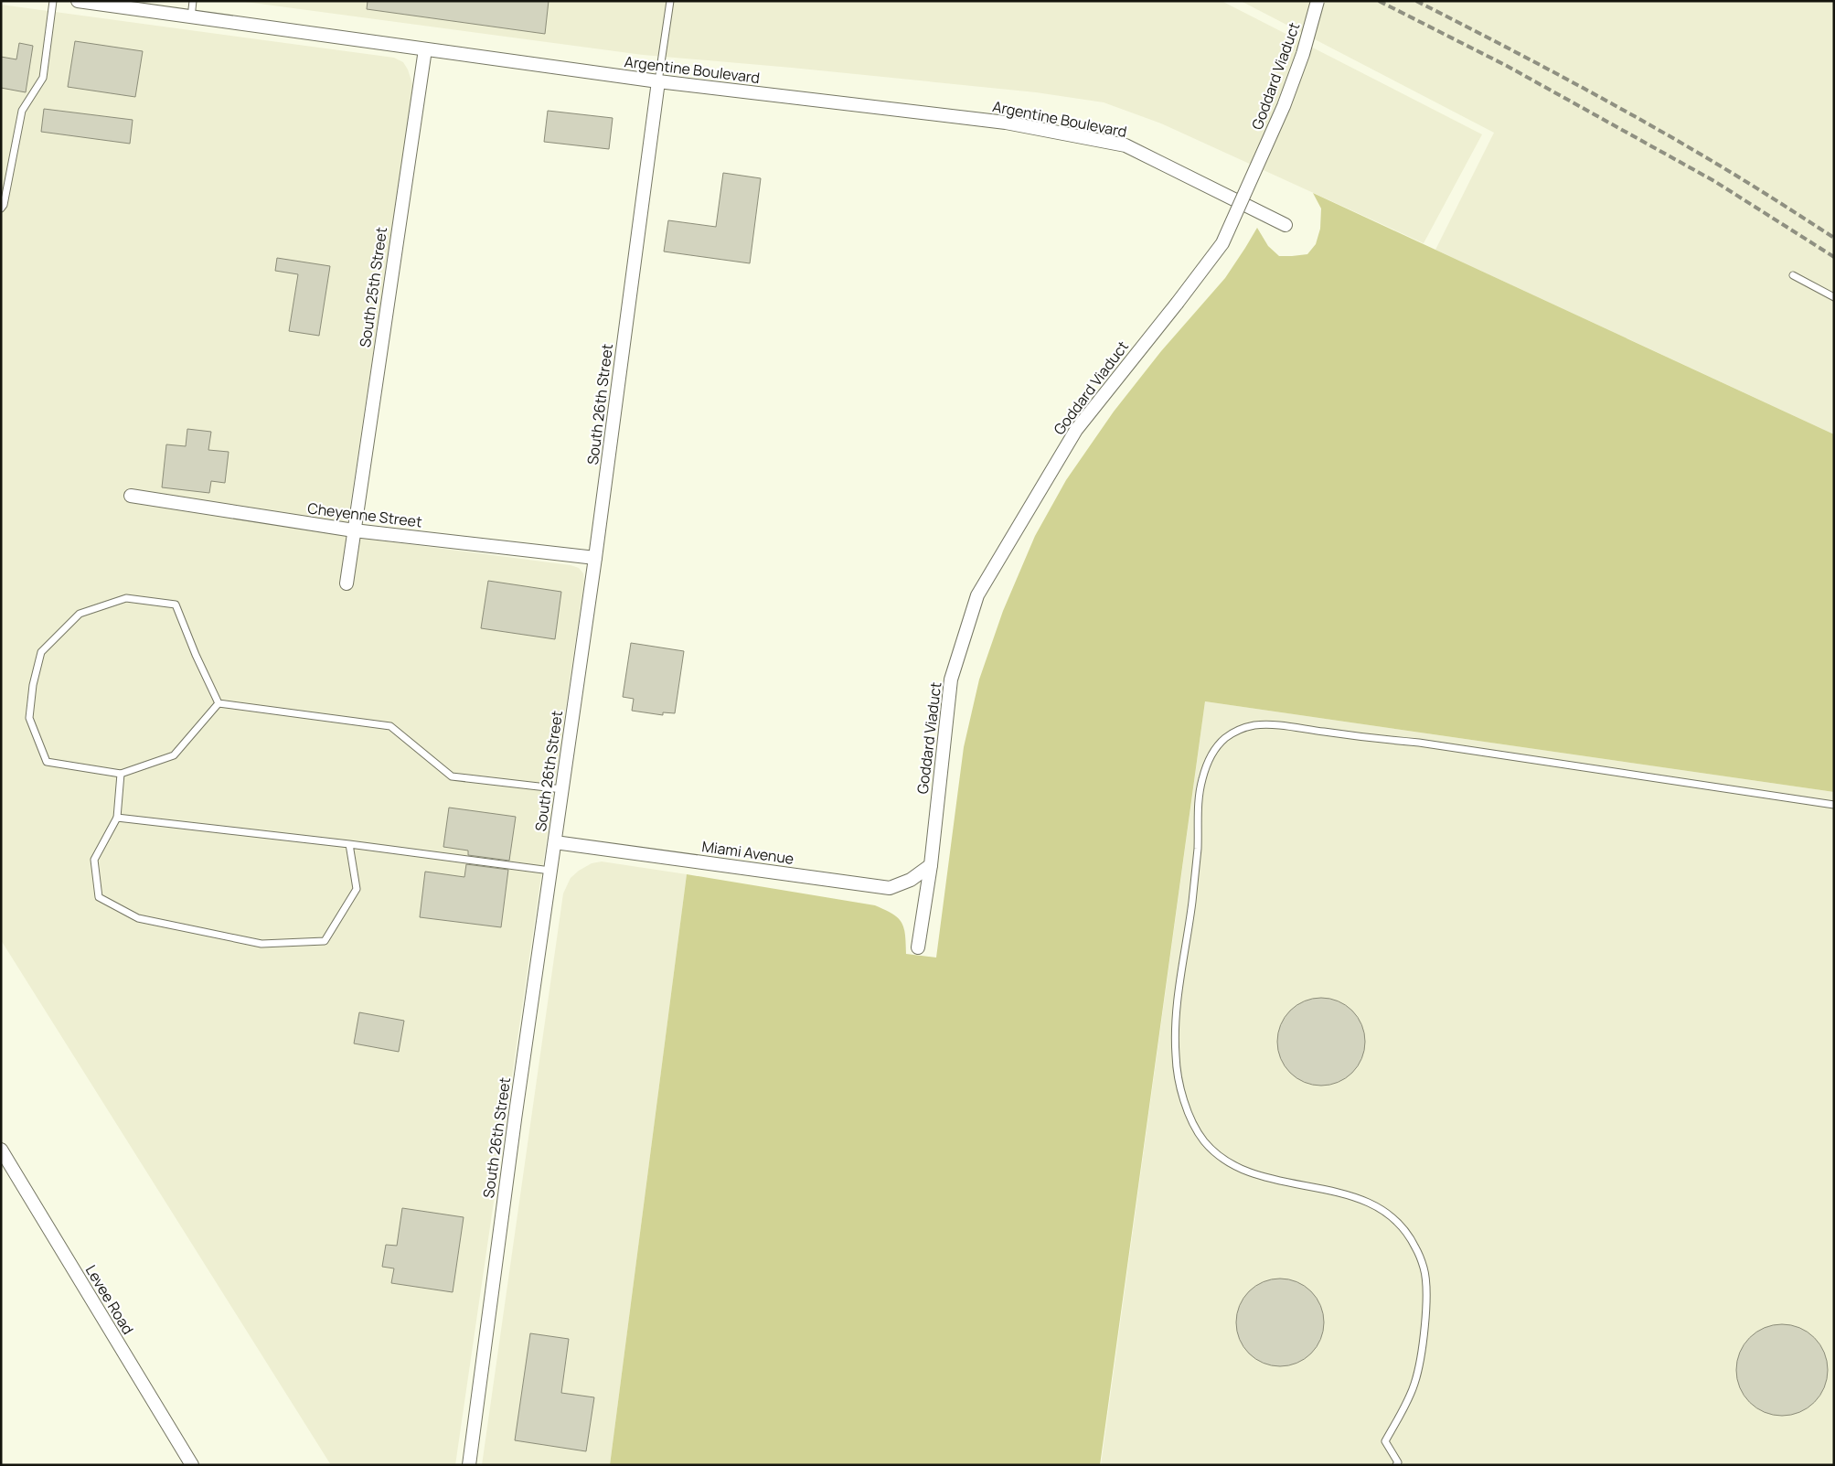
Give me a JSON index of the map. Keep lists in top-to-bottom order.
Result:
{
  "streets": {
    "street": [
      "Argentine Boulevard",
      "Goddard Viaduct",
      "South 25th Street",
      "South 26th Street",
      "Cheyenne Street",
      "Miami Avenue",
      "Levee Road"
    ]
  },
  "crossings": [
    ["Argentine Boulevard", "South 25th Street"],
    ["Argentine Boulevard", "South 26th Street"],
    ["Goddard Viaduct", "Miami Avenue"],
    ["South 25th Street", "Cheyenne Street"],
    ["South 26th Street", "Cheyenne Street"],
    ["South 26th Street", "Miami Avenue"]
  ]
}
